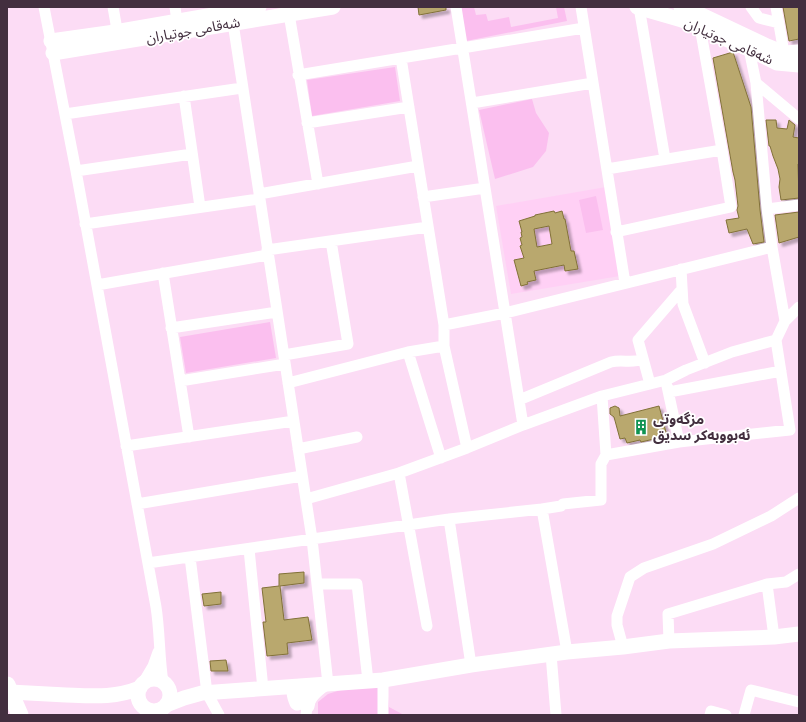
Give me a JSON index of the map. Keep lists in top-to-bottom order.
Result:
{
  "streets": {
    "main road": ["شەقامی جوتیاران"]
  },
  "places": {
    "building": ["مزگەوتی ئەبووبەکر سدیق"]
  }
}
